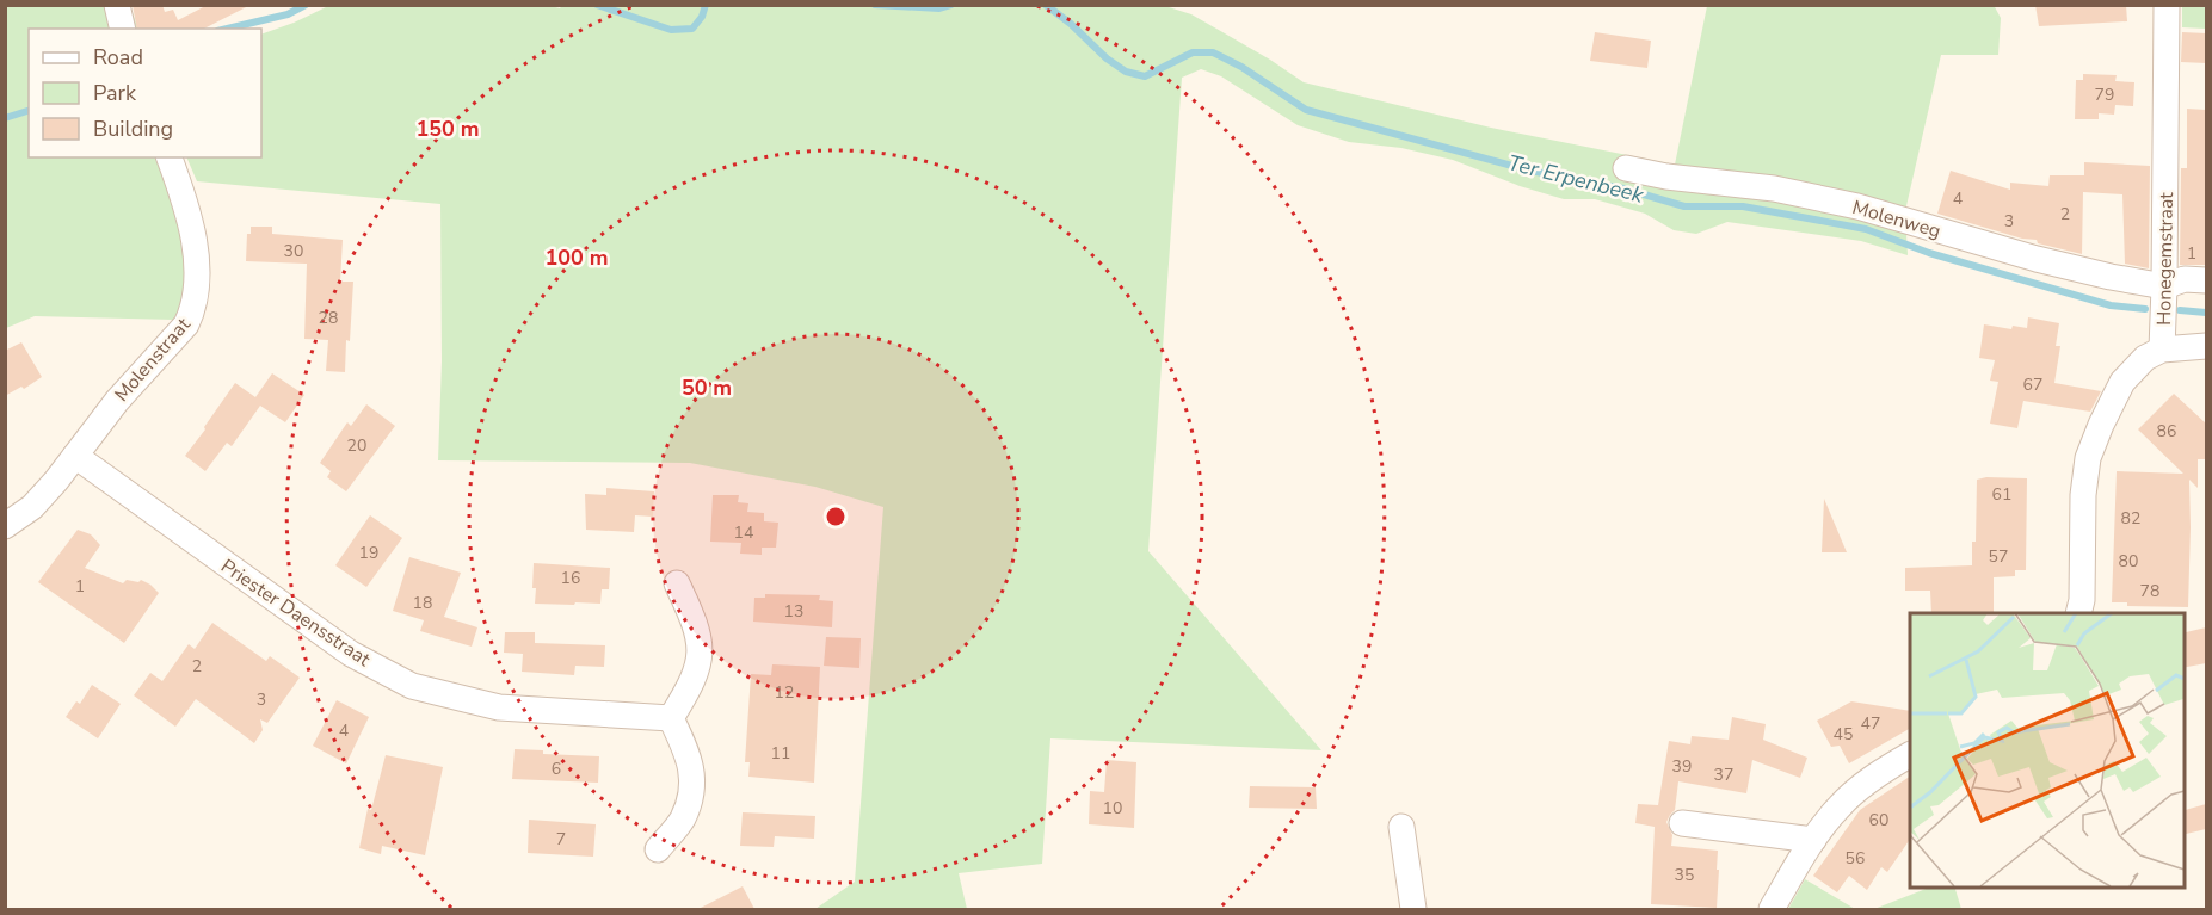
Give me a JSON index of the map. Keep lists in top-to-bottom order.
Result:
{
  "streets": {
    "street": [
      "Molenweg",
      "Honegemstraat",
      "Molenstraat",
      "Priester Daensstraat"
    ]
  },
  "crossings": [
    ["Molenweg", "Honegemstraat"],
    ["Molenstraat", "Priester Daensstraat"]
  ],
  "water": ["Ter Erpenbeek"],
  "house_numbers": [
    "79",
    "4",
    "2",
    "3",
    "30",
    "1",
    "28",
    "67",
    "86",
    "20",
    "61",
    "82",
    "14",
    "19",
    "57",
    "80",
    "16",
    "1",
    "78",
    "18",
    "13",
    "2",
    "12",
    "3",
    "47",
    "4",
    "45",
    "11",
    "39",
    "6",
    "37",
    "10",
    "60",
    "7",
    "56",
    "35"
  ],
  "legend": ["Road", "Park", "Building"],
  "rings": ["150 m", "100 m", "50 m"]
}
